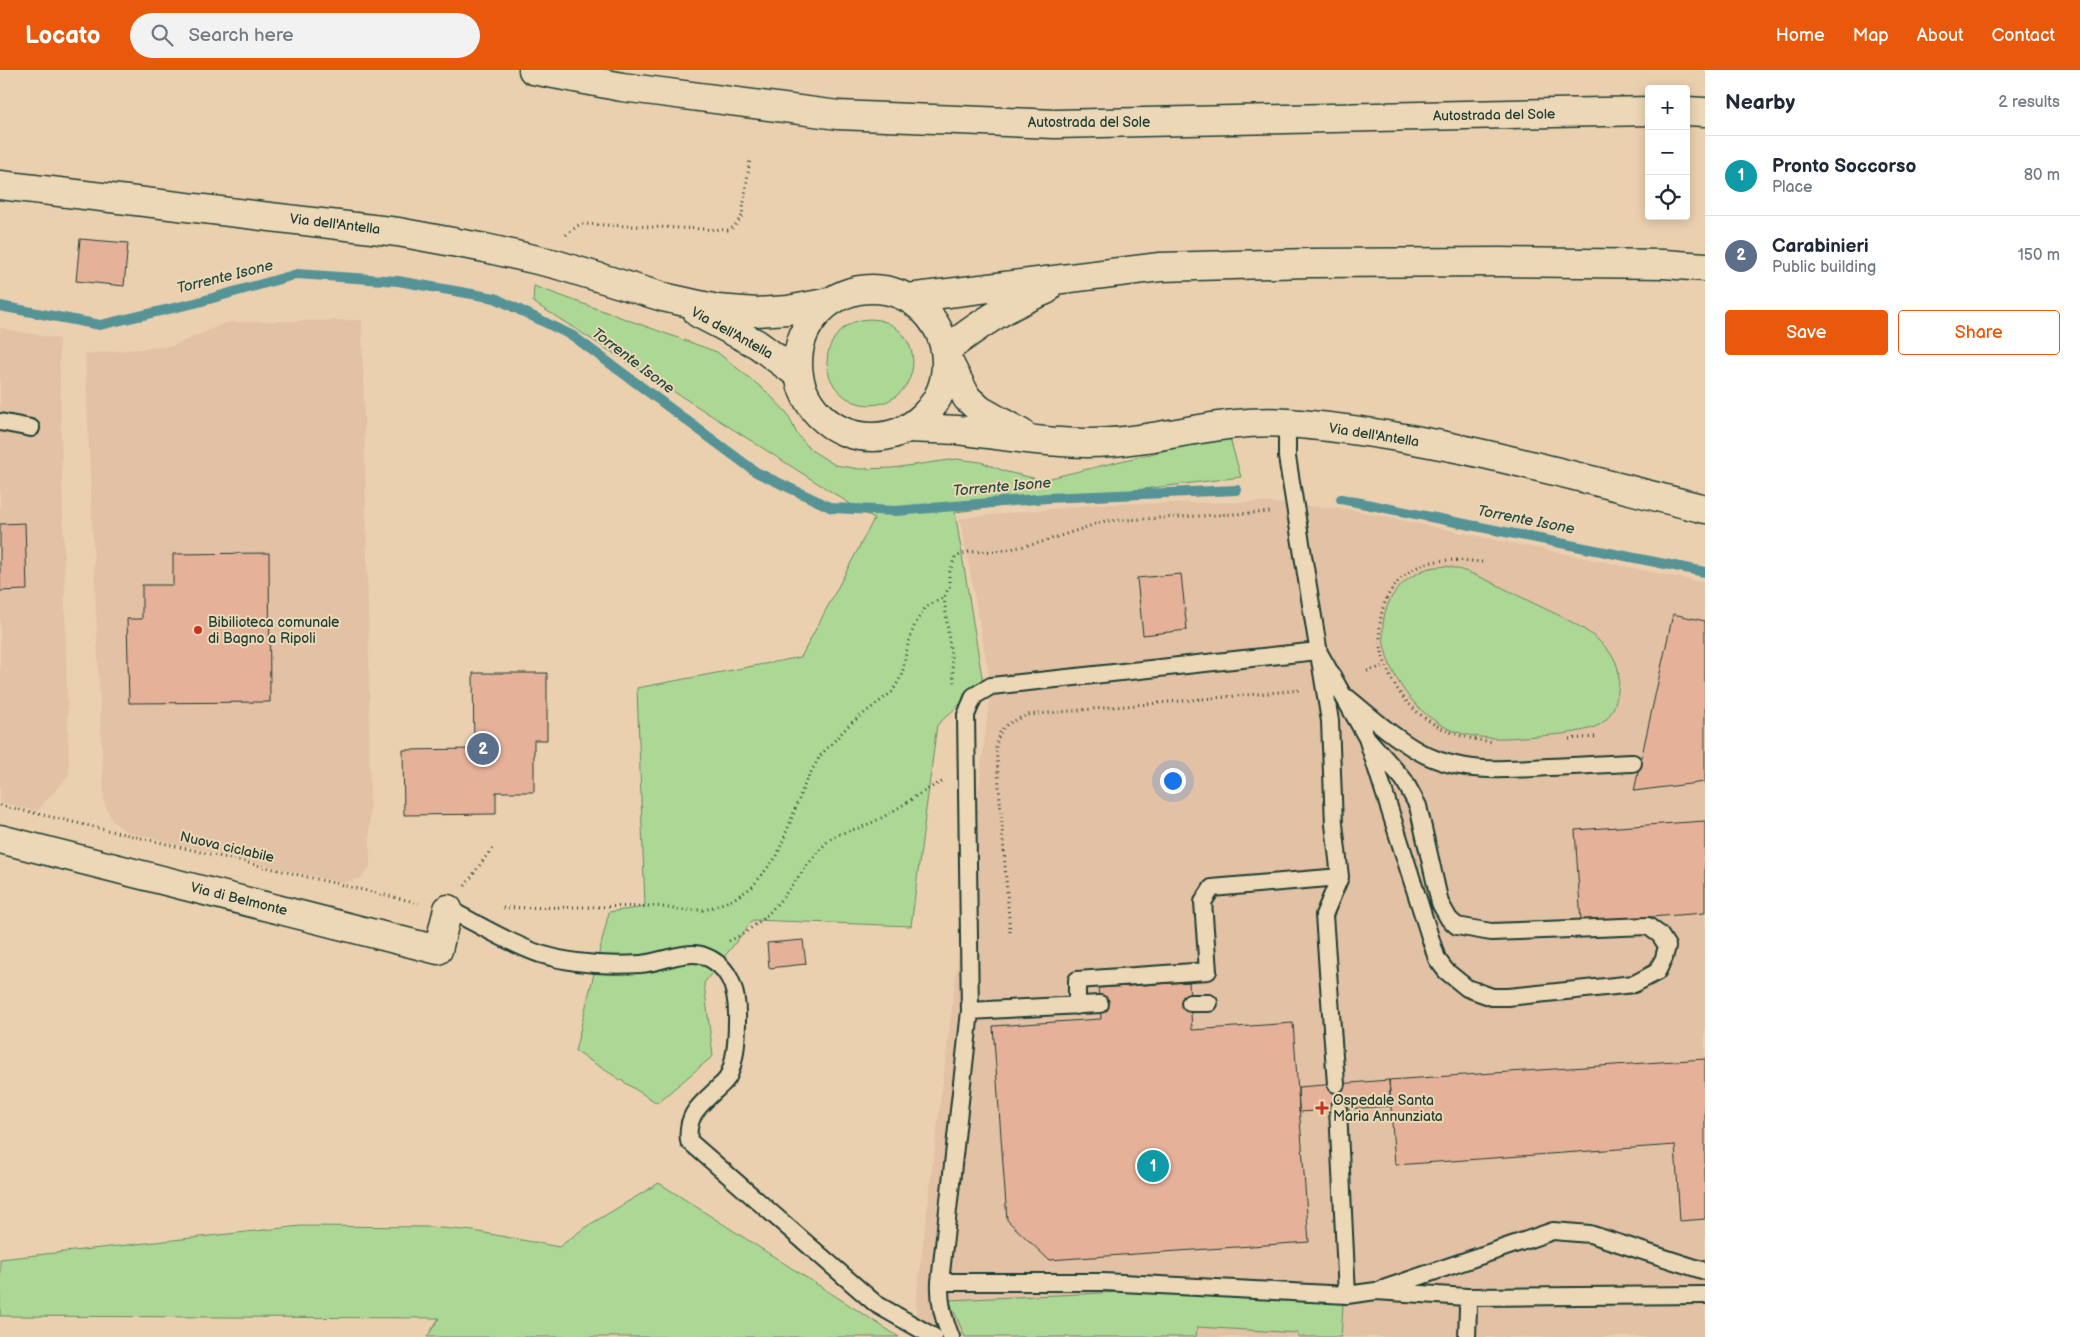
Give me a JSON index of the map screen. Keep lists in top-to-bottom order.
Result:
{
  "streets": {
    "main road": ["Autostrada del Sole", "Via dell'Antella", "Via di Belmonte"],
    "path": ["Nuova ciclabile"]
  },
  "crossings": [
    ["Nuova ciclabile", "Via di Belmonte"]
  ],
  "water": ["Torrente Isone"],
  "places": {
    "other": ["Bibilioteca comunale di Bagno a Ripoli"],
    "health": ["Ospedale Santa Maria Annunziata"]
  },
  "page": {
    "header": "Locato",
    "search": "Search here",
    "nav": [
      "Home",
      "Map",
      "About",
      "Contact"
    ],
    "heading": ["Nearby", "2 results"],
    "map_buttons": ["+", "−"],
    "list": [
      {
        "mark": "1",
        "name": "Pronto Soccorso",
        "note": "Place",
        "value": "80 m"
      },
      {
        "mark": "2",
        "name": "Carabinieri",
        "note": "Public building",
        "value": "150 m"
      }
    ],
    "buttons": ["Save", "Share"],
    "pins": ["2", "1"]
  }
}
